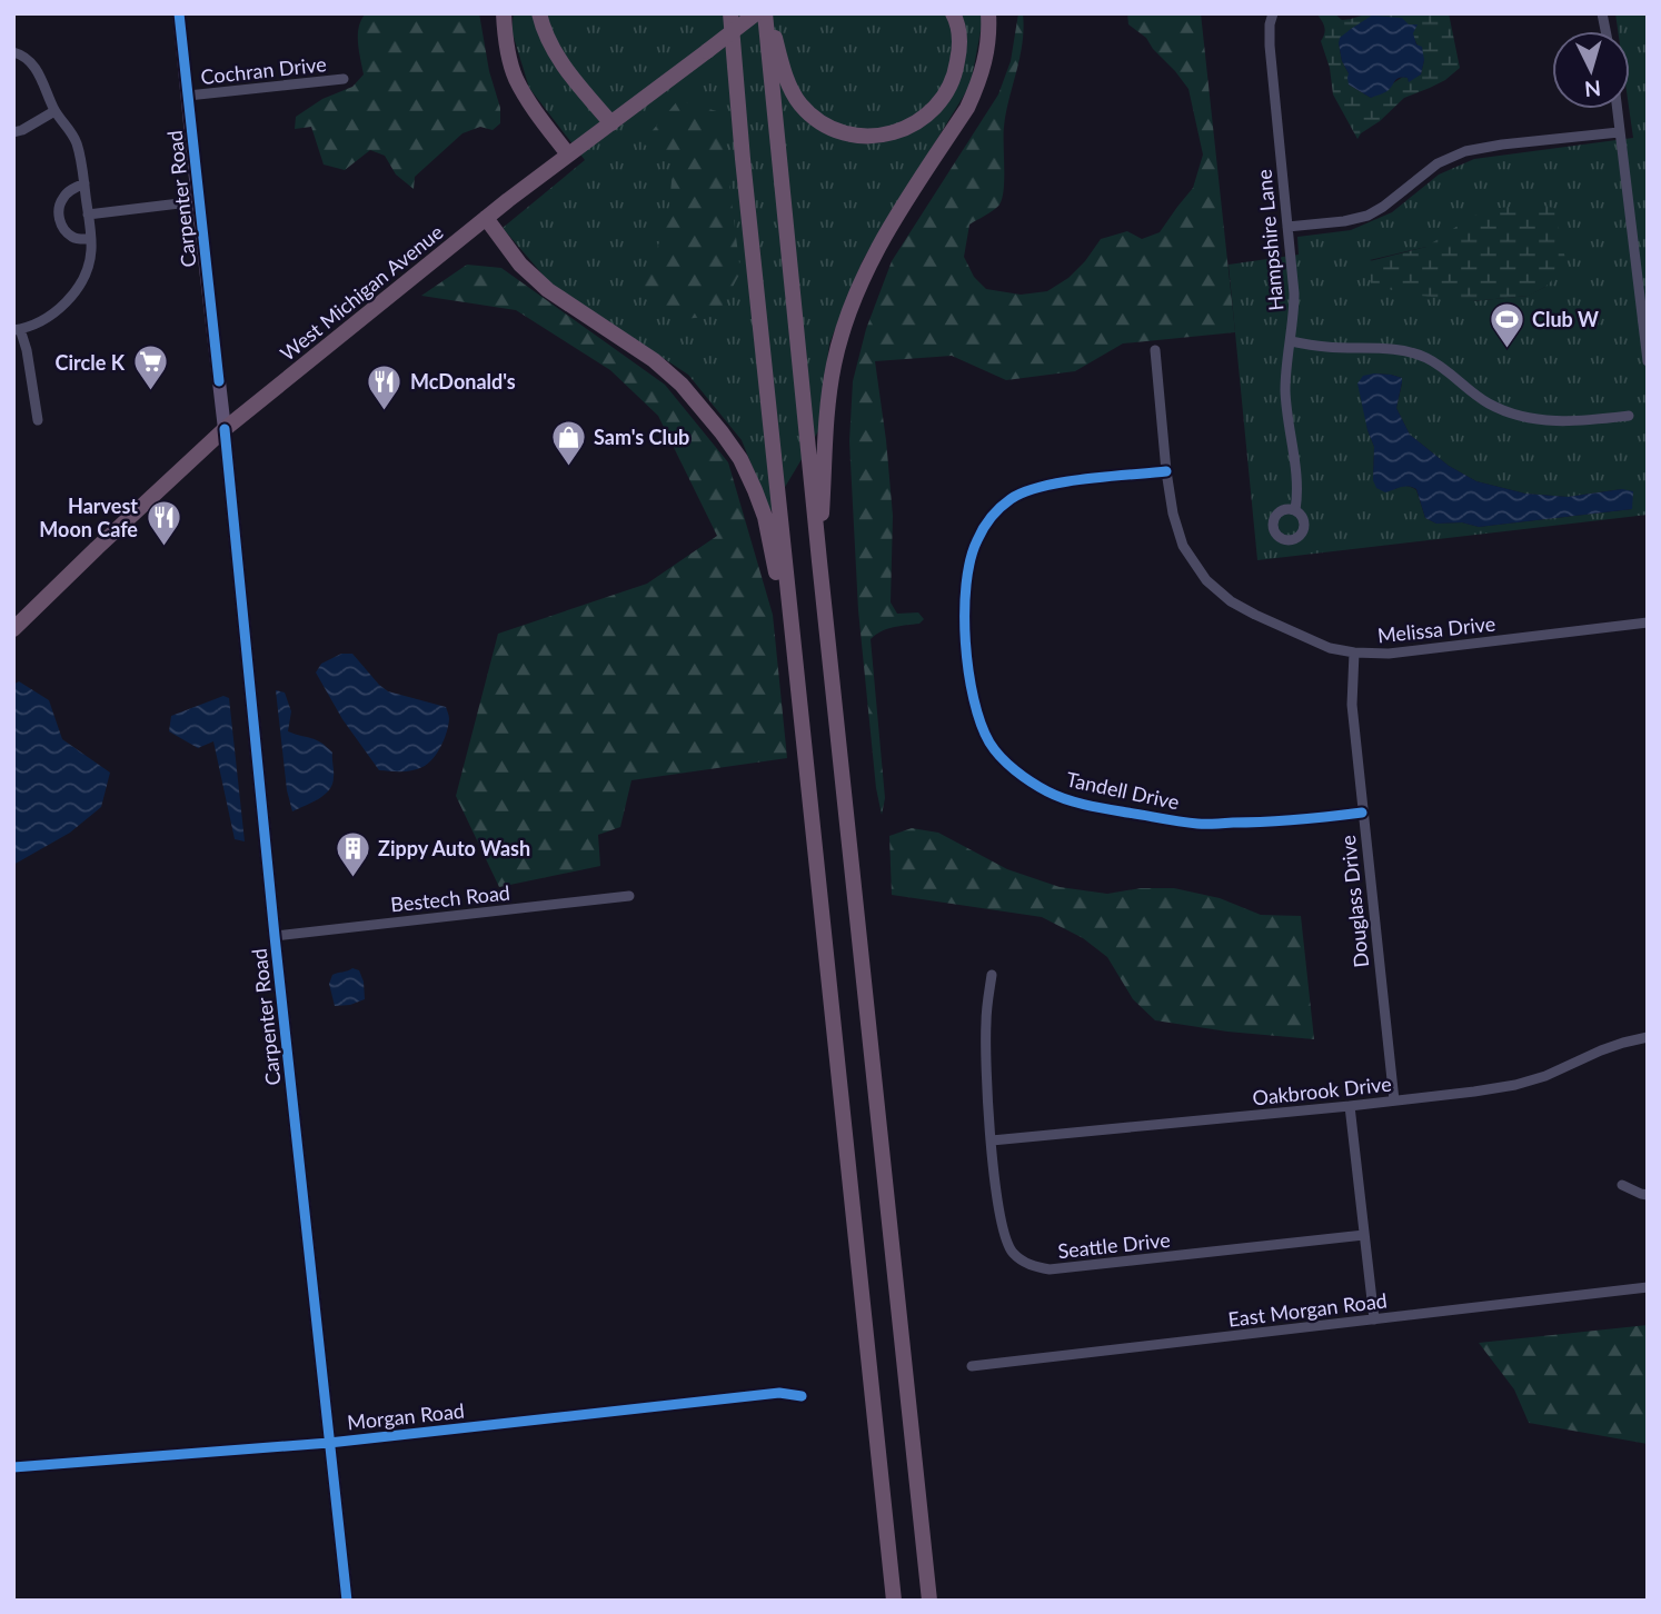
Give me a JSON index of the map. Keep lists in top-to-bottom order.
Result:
{
  "streets": {
    "highway": ["West Michigan Avenue"],
    "main road": ["Carpenter Road"],
    "street": [
      "Cochran Drive",
      "Hampshire Lane",
      "Melissa Drive",
      "Tandell Drive",
      "Bestech Road",
      "Douglass Drive",
      "Oakbrook Drive",
      "Seattle Drive",
      "East Morgan Road",
      "Morgan Road"
    ]
  },
  "crossings": [
    ["Cochran Drive", "Carpenter Road"],
    ["Carpenter Road", "West Michigan Avenue"],
    ["Carpenter Road", "Bestech Road"],
    ["Carpenter Road", "Morgan Road"],
    ["Melissa Drive", "Tandell Drive"],
    ["Melissa Drive", "Douglass Drive"],
    ["Tandell Drive", "Douglass Drive"],
    ["Douglass Drive", "Oakbrook Drive"],
    ["Oakbrook Drive", "Seattle Drive"]
  ],
  "places": {
    "sports": ["Club W"],
    "supermarket": ["Circle K"],
    "restaurant": ["McDonald's", "Harvest Moon Cafe"],
    "shop": ["Sam's Club"],
    "building": ["Zippy Auto Wash"]
  },
  "north": "bottom"
}
